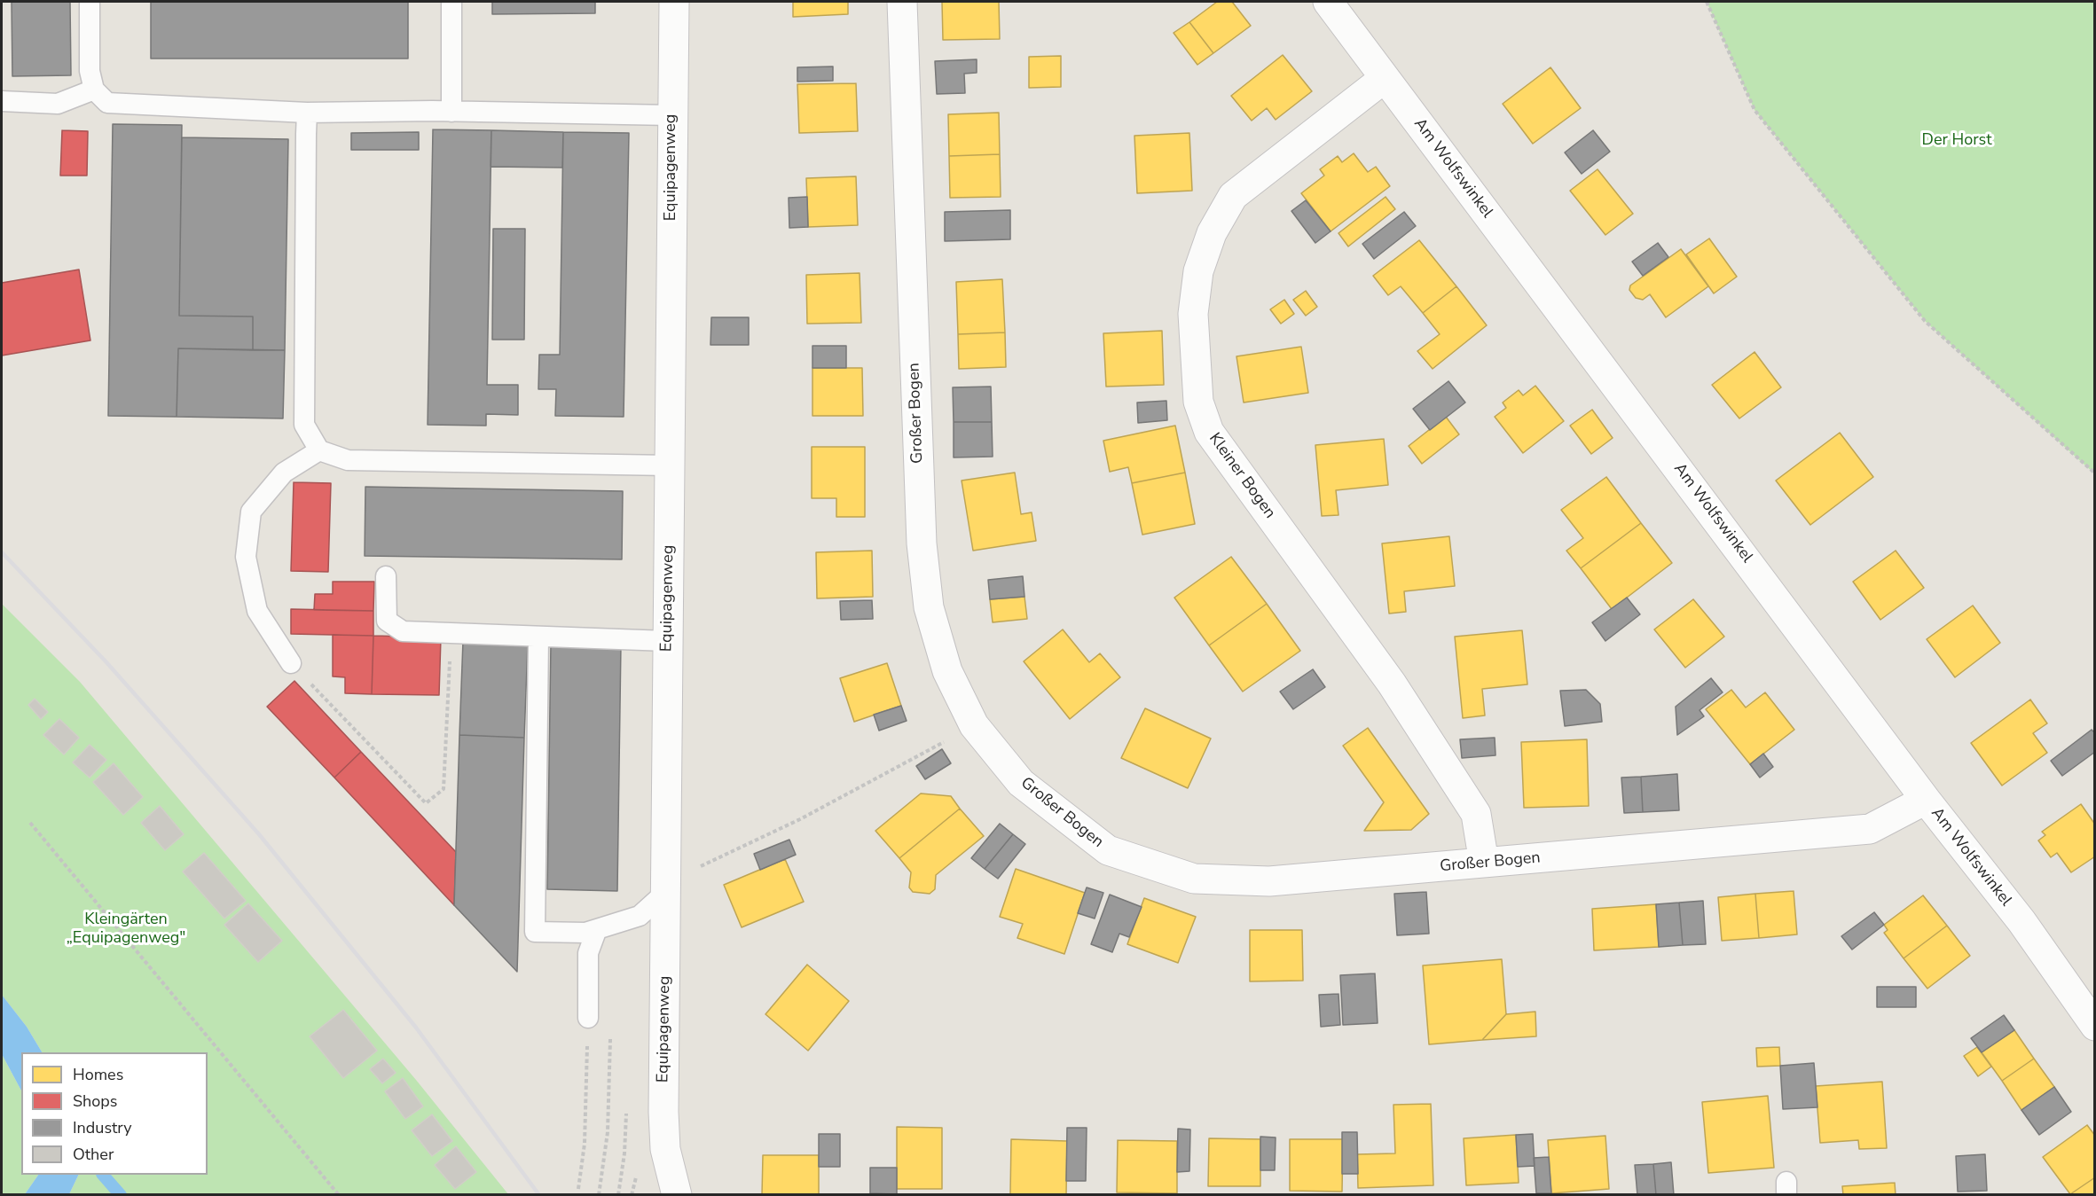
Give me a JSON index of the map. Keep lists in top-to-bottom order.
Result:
{
  "streets": {
    "street": [
      "Equipagenweg",
      "Am Wolfswinkel",
      "Großer Bogen",
      "Kleiner Bogen"
    ]
  },
  "crossings": [
    ["Am Wolfswinkel", "Großer Bogen"],
    ["Am Wolfswinkel", "Kleiner Bogen"],
    ["Großer Bogen", "Kleiner Bogen"]
  ],
  "parks": ["Der Horst", "Kleingärten „Equipagenweg\""],
  "legend": [
    "Homes",
    "Shops",
    "Industry",
    "Other"
  ]
}
